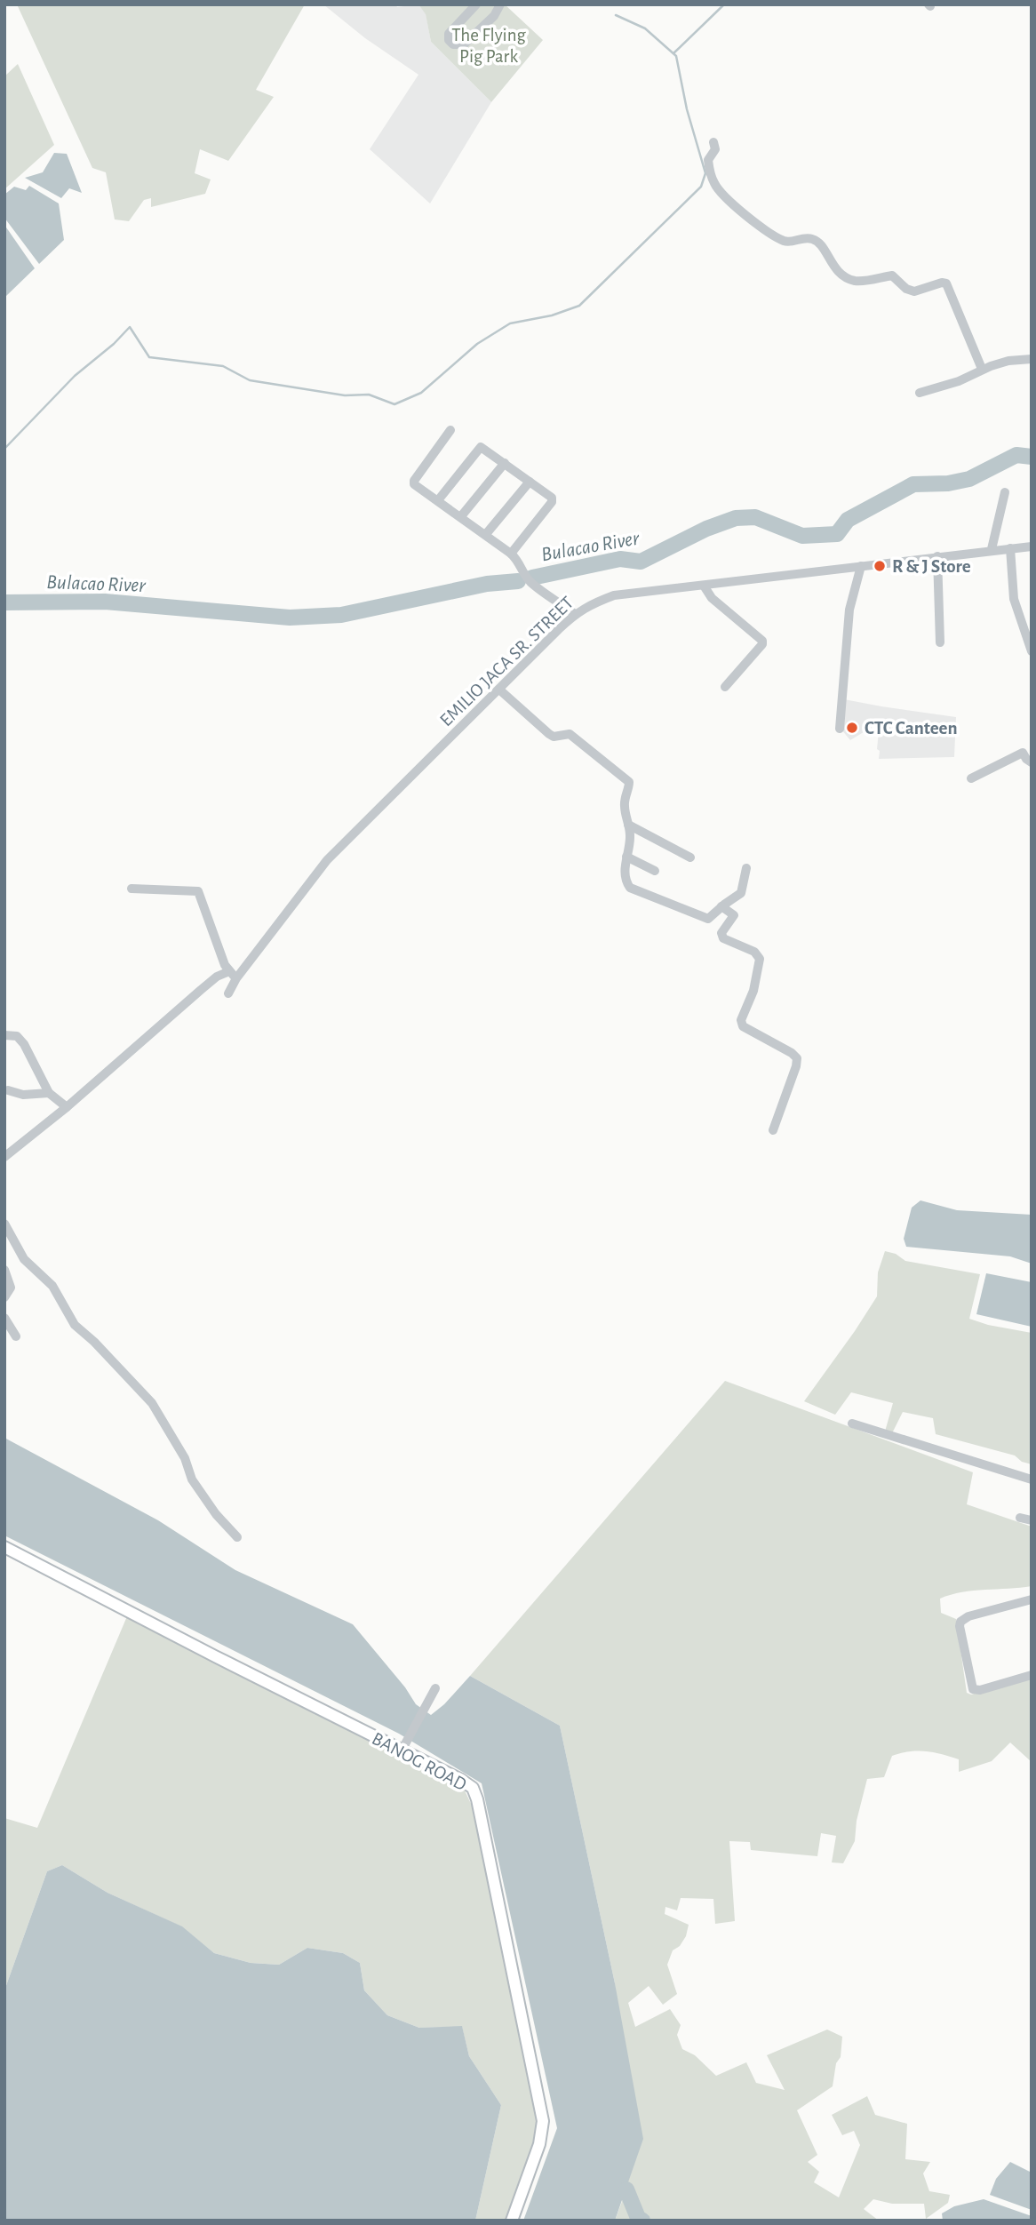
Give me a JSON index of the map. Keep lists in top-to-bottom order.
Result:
{
  "streets": {
    "street": ["EMILIO JACA SR. STREET", "BANOG ROAD"]
  },
  "water": ["Bulacao River"],
  "parks": ["The Flying Pig Park"],
  "places": ["R & J Store", "CTC Canteen"]
}
